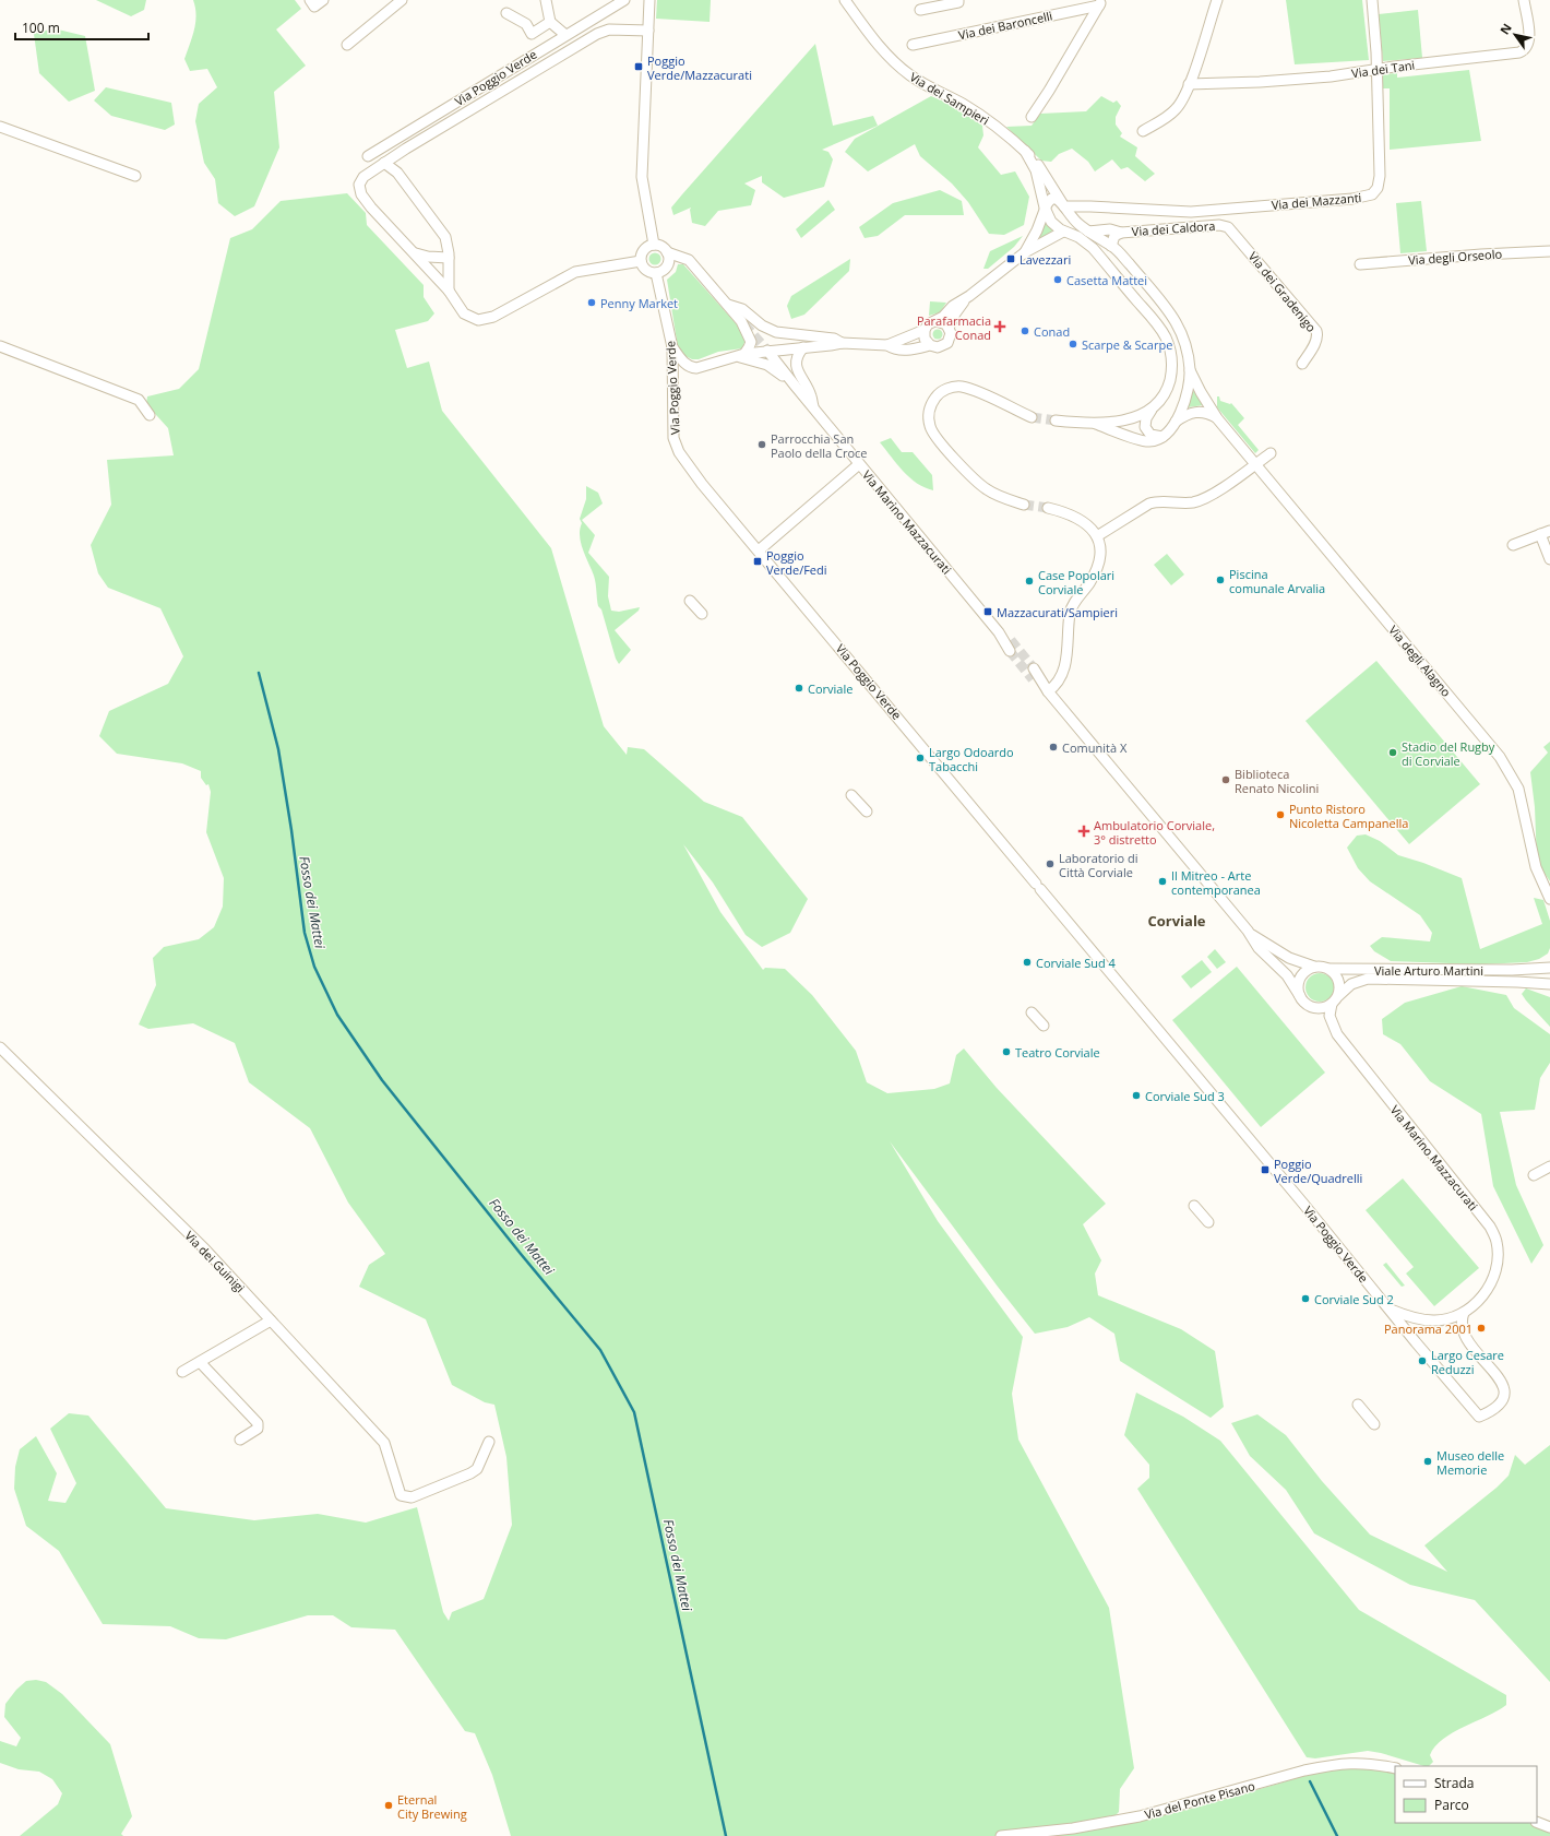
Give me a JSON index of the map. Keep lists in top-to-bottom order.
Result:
{
  "streets": {
    "street": [
      "Via dei Baroncelli",
      "Via dei Tani",
      "Via Poggio Verde",
      "Via dei Sampieri",
      "Via dei Mazzanti",
      "Via dei Caldora",
      "Via degli Orseolo",
      "Via dei Gradenigo",
      "Via Marino Mazzacurati",
      "Via degli Alagno",
      "Viale Arturo Martini",
      "Via dei Guinigi",
      "Via del Ponte Pisano"
    ]
  },
  "crossings": [
    ["Via dei Tani", "Via dei Mazzanti"],
    ["Via Poggio Verde", "Via Marino Mazzacurati"],
    ["Via dei Sampieri", "Via dei Mazzanti"],
    ["Via dei Sampieri", "Via dei Caldora"],
    ["Via dei Sampieri", "Via degli Alagno"],
    ["Via dei Caldora", "Via dei Gradenigo"],
    ["Via Marino Mazzacurati", "Viale Arturo Martini"]
  ],
  "districts": ["Corviale"],
  "water": ["Fosso dei Mattei"],
  "places": {
    "transit": [
      "Poggio Verde/Mazzacurati",
      "Lavezzari",
      "Poggio Verde/Fedi",
      "Mazzacurati/Sampieri",
      "Poggio Verde/Quadrelli"
    ],
    "other": [
      "Casetta Mattei",
      "Penny Market",
      "Conad",
      "Scarpe & Scarpe",
      "Parrocchia San Paolo della Croce",
      "Piscina comunale Arvalia",
      "Case Popolari Corviale",
      "Corviale",
      "Comunità X",
      "Stadio del Rugby di Corviale",
      "Largo Odoardo Tabacchi",
      "Biblioteca Renato Nicolini",
      "Punto Ristoro Nicoletta Campanella",
      "Laboratorio di Città Corviale",
      "Il Mitreo - Arte contemporanea",
      "Corviale Sud 4",
      "Teatro Corviale",
      "Corviale Sud 3",
      "Corviale Sud 2",
      "Panorama 2001",
      "Largo Cesare Reduzzi",
      "Museo delle Memorie",
      "Eternal City Brewing"
    ],
    "health": ["Parafarmacia Conad", "Ambulatorio Corviale, 3° distretto"]
  },
  "legend": ["Strada", "Parco"],
  "scale_bar": "100 m",
  "north": "top left"
}
